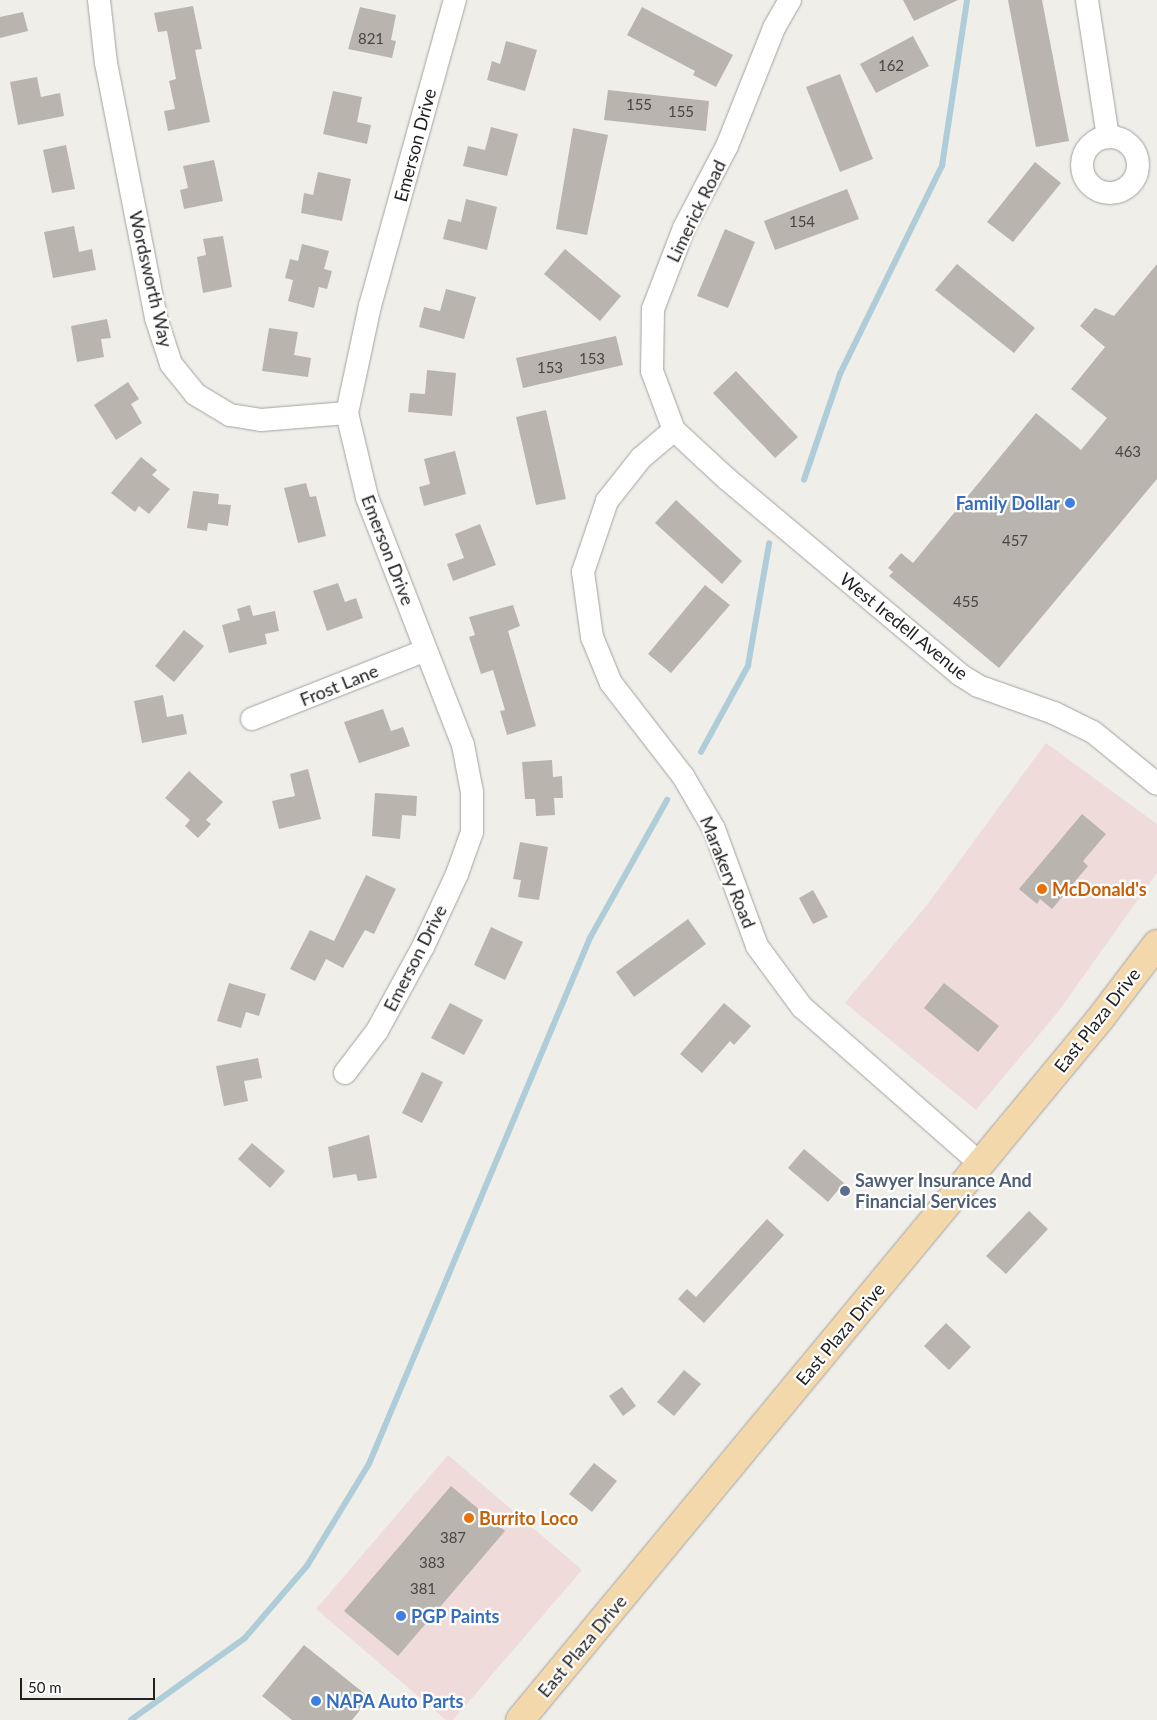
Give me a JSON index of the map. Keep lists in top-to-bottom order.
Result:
{
  "streets": {
    "main road": ["East Plaza Drive"],
    "street": [
      "Emerson Drive",
      "Limerick Road",
      "Wordsworth Way",
      "West Iredell Avenue",
      "Frost Lane",
      "Marakery Road"
    ]
  },
  "crossings": [
    ["Emerson Drive", "Wordsworth Way"],
    ["Emerson Drive", "Frost Lane"],
    ["Limerick Road", "West Iredell Avenue"],
    ["Limerick Road", "Marakery Road"],
    ["West Iredell Avenue", "Marakery Road"],
    ["Marakery Road", "East Plaza Drive"]
  ],
  "places": [
    "Family Dollar",
    "McDonald's",
    "Sawyer Insurance And Financial Services",
    "Burrito Loco",
    "PGP Paints",
    "NAPA Auto Parts"
  ],
  "house_numbers": [
    "821",
    "162",
    "155",
    "155",
    "154",
    "153",
    "153",
    "463",
    "457",
    "455",
    "387",
    "383",
    "381"
  ],
  "scale_bar": "50 m"
}
